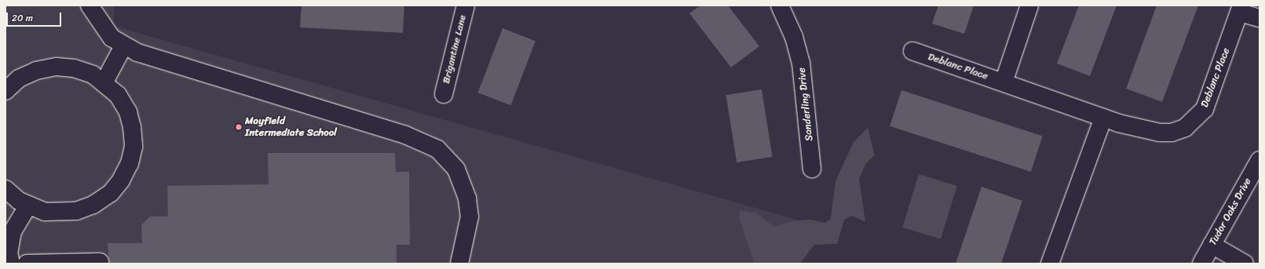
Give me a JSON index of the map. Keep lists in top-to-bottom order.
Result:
{
  "streets": {
    "street": [
      "Brigantine Lane",
      "Deblanc Place",
      "Sanderling Drive",
      "Tudor Oaks Drive"
    ]
  },
  "places": ["Mayfield Intermediate School"],
  "scale_bar": "20 m"
}
